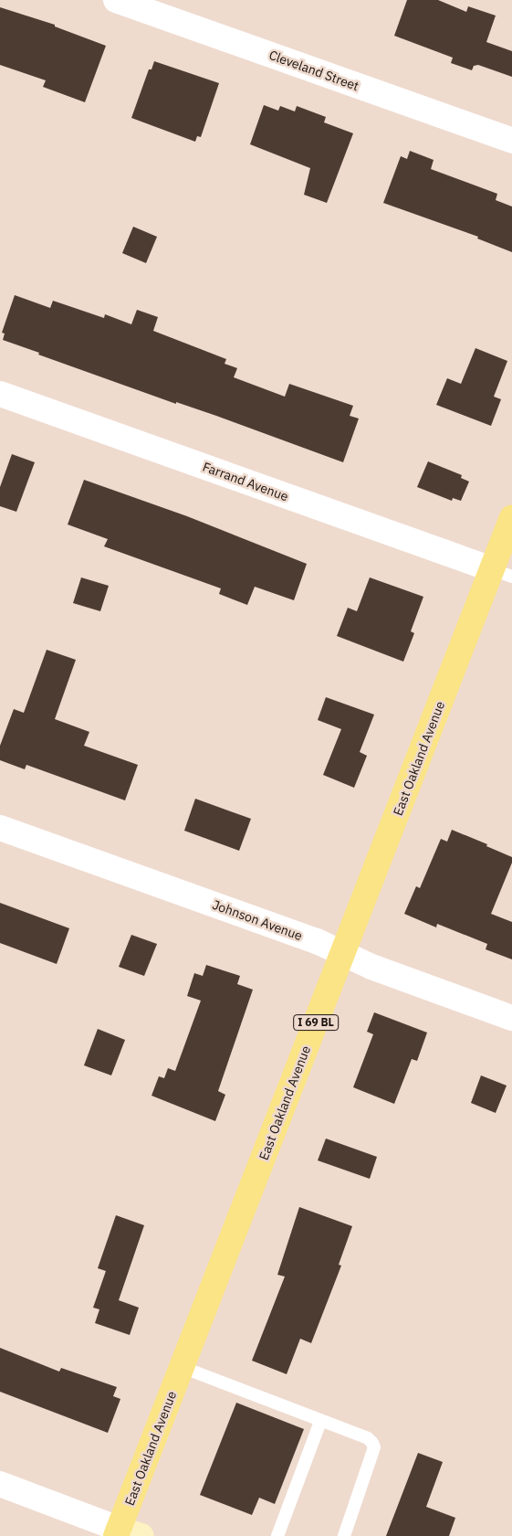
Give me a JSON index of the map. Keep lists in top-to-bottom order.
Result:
{
  "streets": {
    "main road": ["East Oakland Avenue", "I 69 BL"],
    "street": ["Cleveland Street", "Farrand Avenue", "Johnson Avenue"]
  },
  "crossings": [
    ["Farrand Avenue", "East Oakland Avenue"],
    ["East Oakland Avenue", "Johnson Avenue"]
  ]
}
